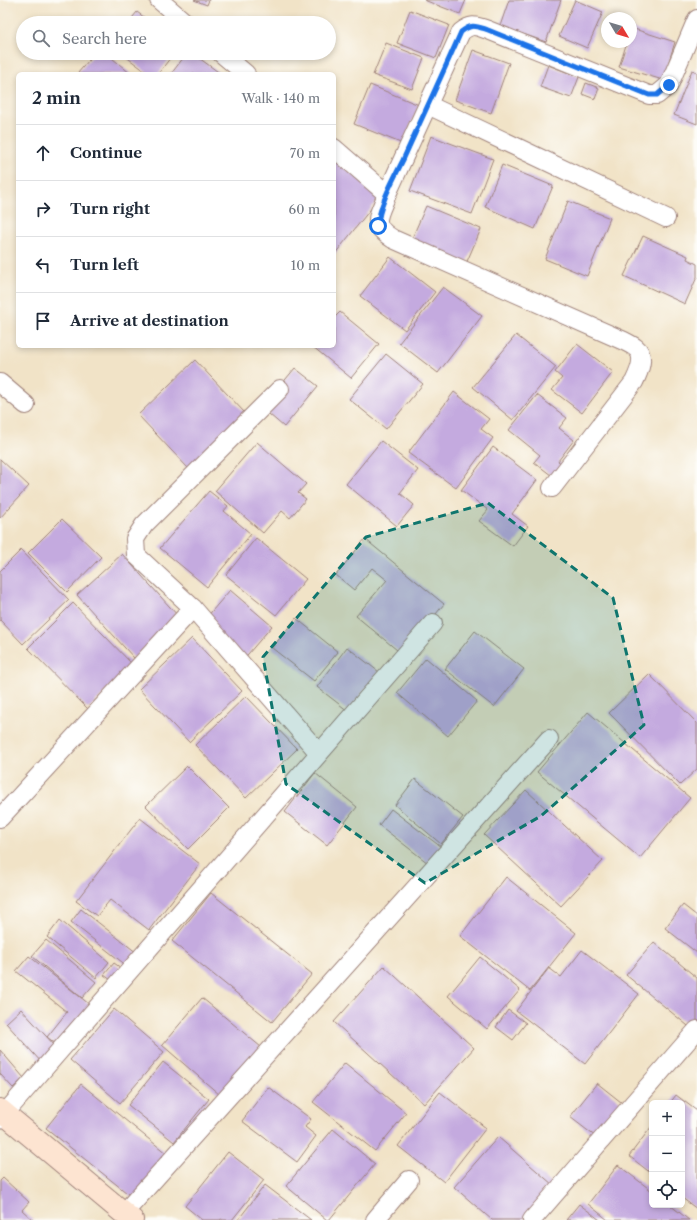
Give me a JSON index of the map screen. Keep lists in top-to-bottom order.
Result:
{
  "north": "bottom right",
  "page": {
    "search": "Search here",
    "heading": ["2 min", "Walk · 140 m"],
    "list": [
      ["Continue", "70 m"],
      ["Turn right", "60 m"],
      ["Turn left", "10 m"],
      "Arrive at destination"
    ],
    "map_buttons": ["+", "−"]
  }
}
